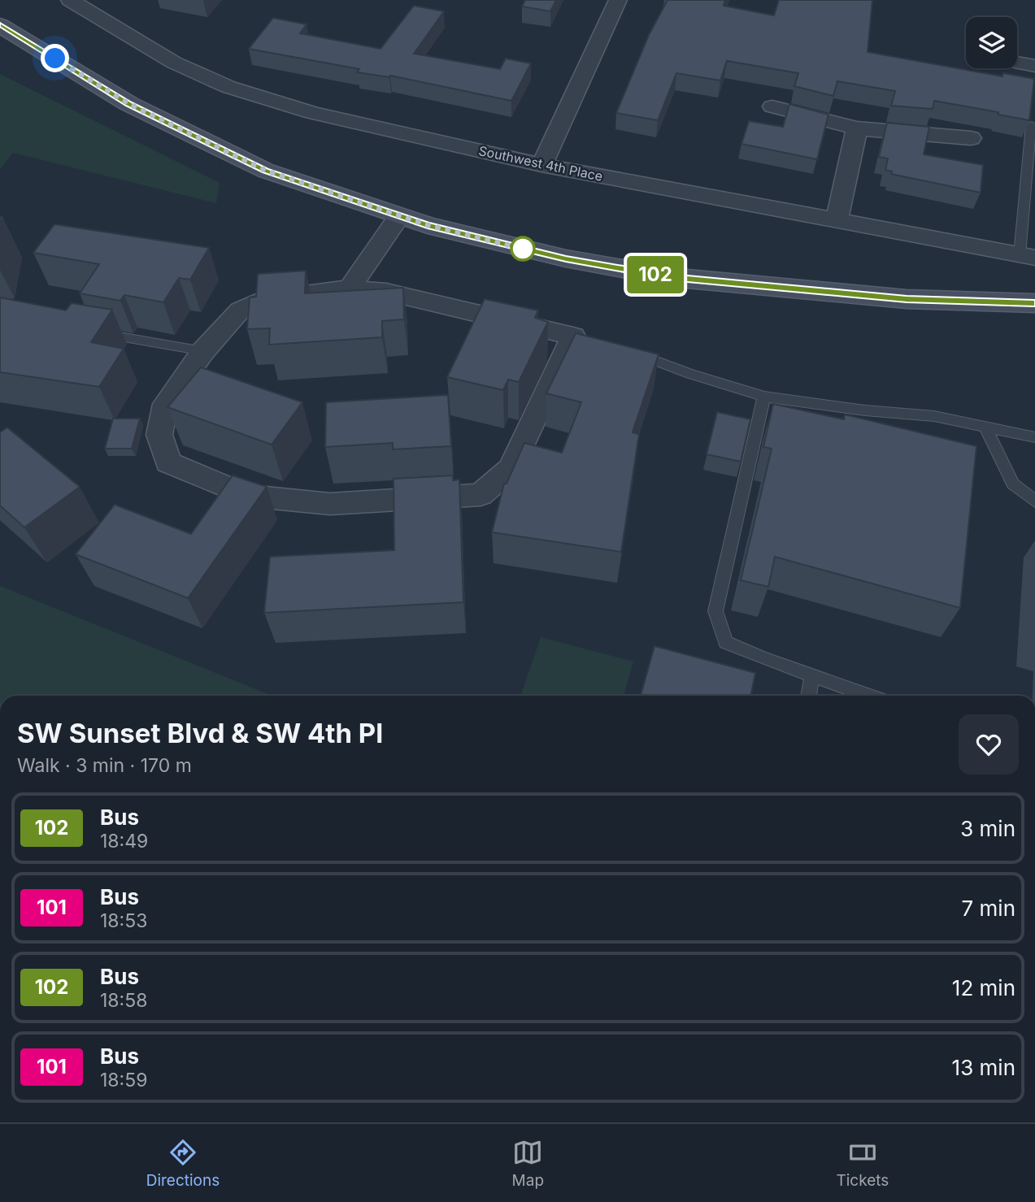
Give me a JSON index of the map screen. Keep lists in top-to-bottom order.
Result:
{
  "streets": {
    "street": ["Southwest 4th Place"]
  },
  "lines": ["bus line 102"],
  "page": {
    "on_map": "102",
    "heading": ["SW Sunset Blvd & SW 4th Pl", "Walk · 3 min · 170 m"],
    "list": [
      {
        "mark": "102",
        "name": "Bus",
        "note": "18:49",
        "value": "3 min"
      },
      {
        "mark": "101",
        "name": "Bus",
        "note": "18:53",
        "value": "7 min"
      },
      {
        "mark": "102",
        "name": "Bus",
        "note": "18:58",
        "value": "12 min"
      },
      {
        "mark": "101",
        "name": "Bus",
        "note": "18:59",
        "value": "13 min"
      }
    ],
    "tabs": ["Directions", "Map", "Tickets"]
  }
}
